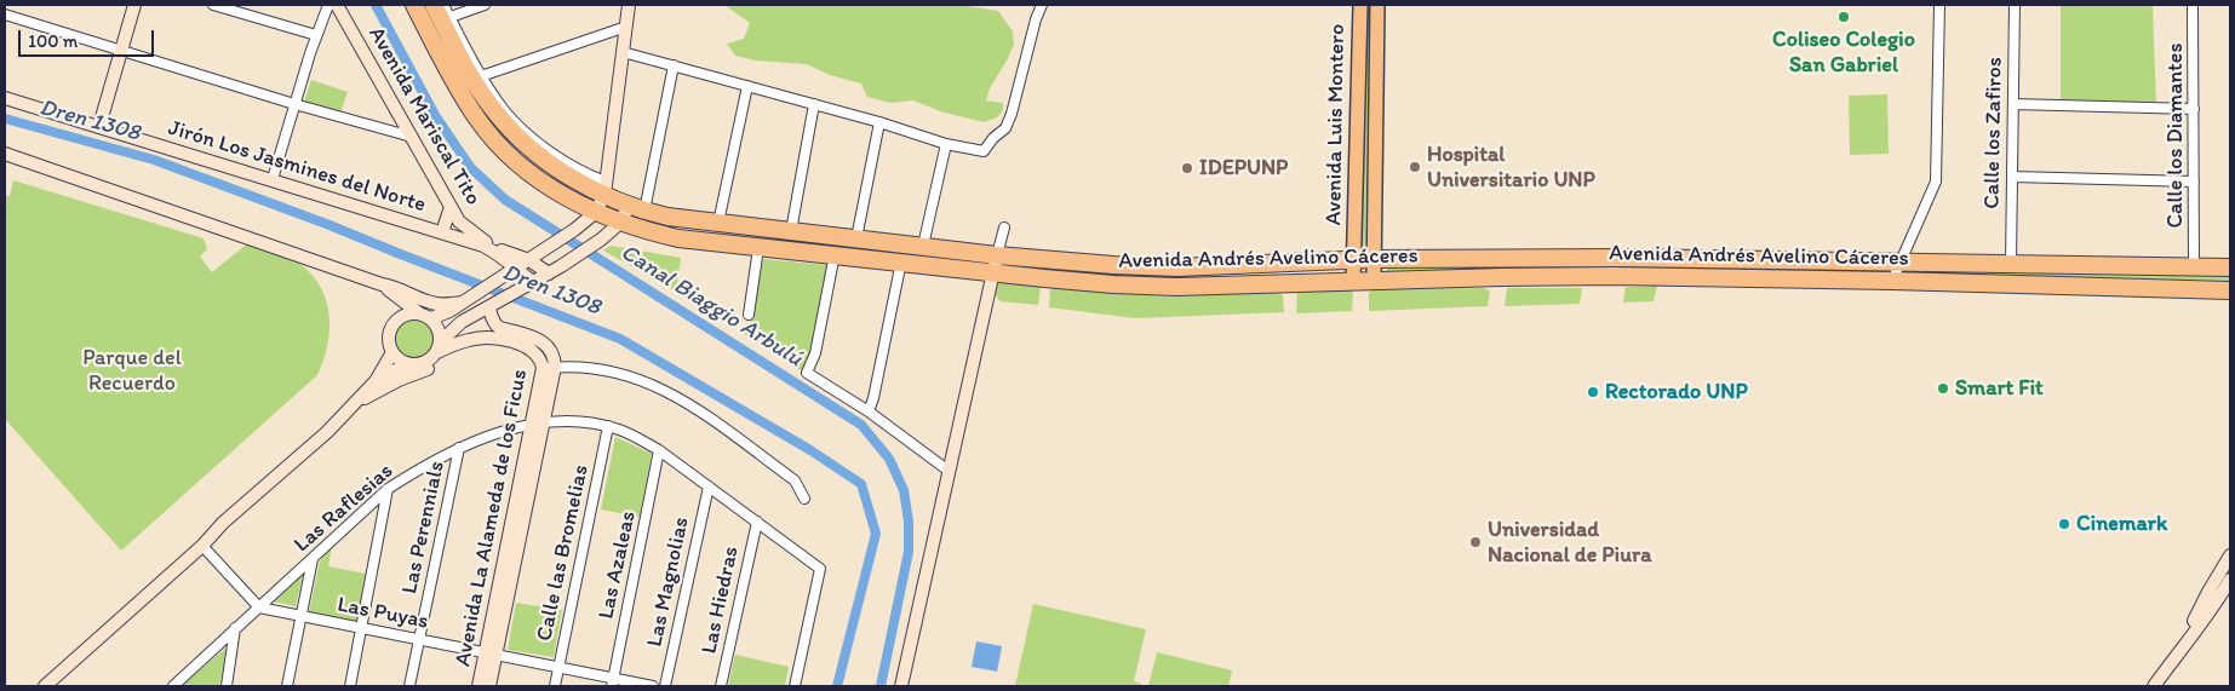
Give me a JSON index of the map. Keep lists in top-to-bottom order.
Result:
{
  "streets": {
    "highway": ["Avenida Andrés Avelino Cáceres"],
    "main road": ["Avenida Luis Montero"],
    "street": [
      "Avenida Mariscal Tito",
      "Calle los Zafiros",
      "Calle los Diamantes",
      "Jirón Los Jasmines del Norte",
      "Las Raflesias",
      "Avenida La Alameda de los Ficus",
      "Las Perennials",
      "Calle las Bromelias",
      "Las Azaleas",
      "Las Magnolias",
      "Las Hiedras",
      "Las Puyas"
    ]
  },
  "crossings": [
    ["Avenida Luis Montero", "Avenida Andrés Avelino Cáceres"],
    ["Calle los Zafiros", "Avenida Andrés Avelino Cáceres"],
    ["Calle los Diamantes", "Avenida Andrés Avelino Cáceres"],
    ["Las Raflesias", "Avenida La Alameda de los Ficus"],
    ["Las Raflesias", "Las Perennials"],
    ["Las Raflesias", "Calle las Bromelias"],
    ["Las Raflesias", "Las Azaleas"],
    ["Las Raflesias", "Las Magnolias"],
    ["Las Raflesias", "Las Hiedras"],
    ["Las Raflesias", "Las Puyas"],
    ["Avenida La Alameda de los Ficus", "Las Puyas"],
    ["Las Perennials", "Las Puyas"],
    ["Calle las Bromelias", "Las Puyas"],
    ["Las Azaleas", "Las Puyas"]
  ],
  "water": ["Dren 1308", "Canal Biaggio Arbulú"],
  "parks": ["Parque del Recuerdo"],
  "places": [
    "Coliseo Colegio San Gabriel",
    "Hospital Universitario UNP",
    "IDEPUNP",
    "Smart Fit",
    "Rectorado UNP",
    "Cinemark",
    "Universidad Nacional de Piura"
  ],
  "scale_bar": "100 m"
}
